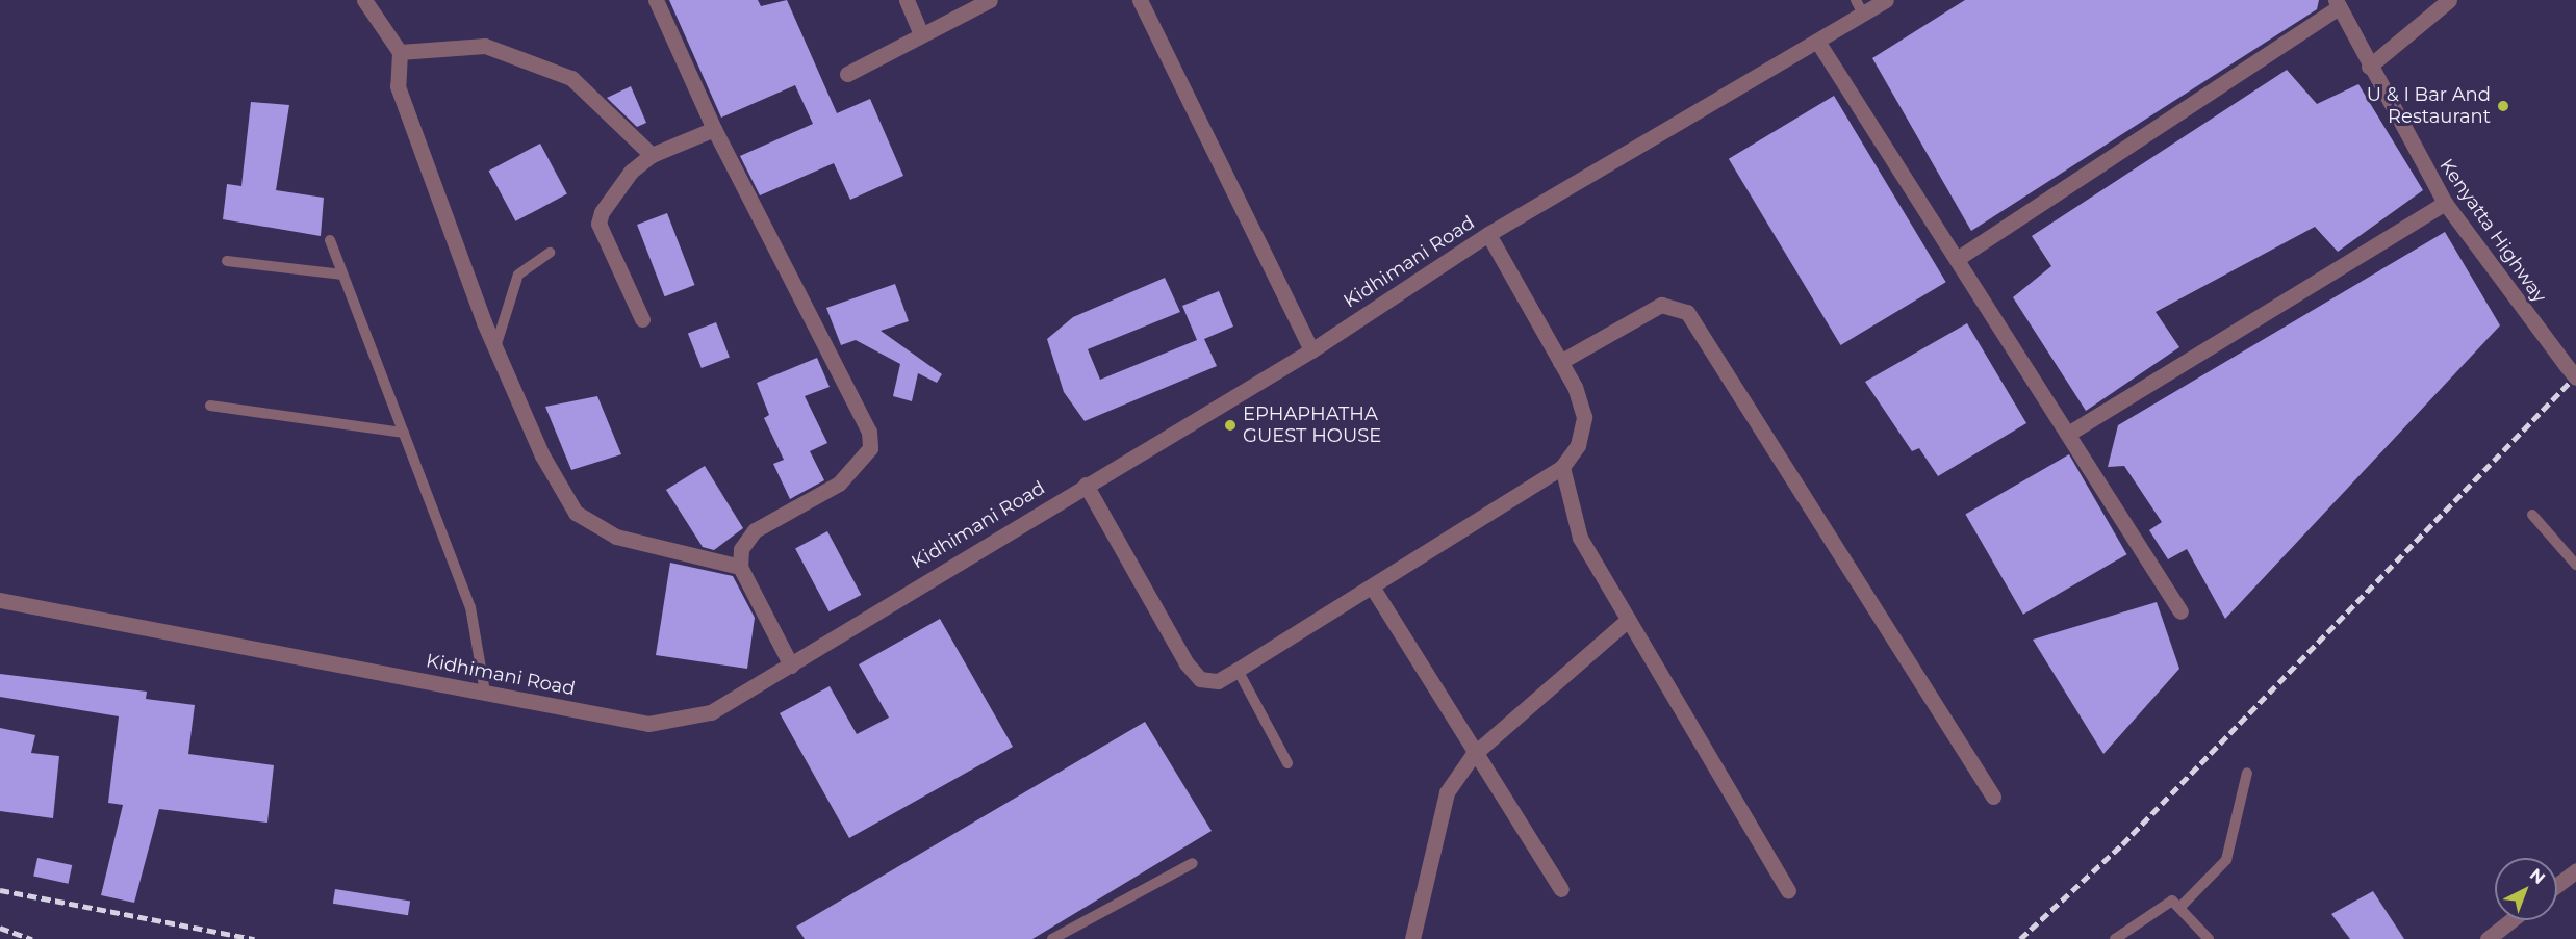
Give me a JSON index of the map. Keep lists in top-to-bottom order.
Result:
{
  "streets": {
    "street": ["Kenyatta Highway", "Kidhimani Road"]
  },
  "places": ["U & I Bar And Restaurant", "EPHAPHATHA GUEST HOUSE"],
  "north": "top right"
}
